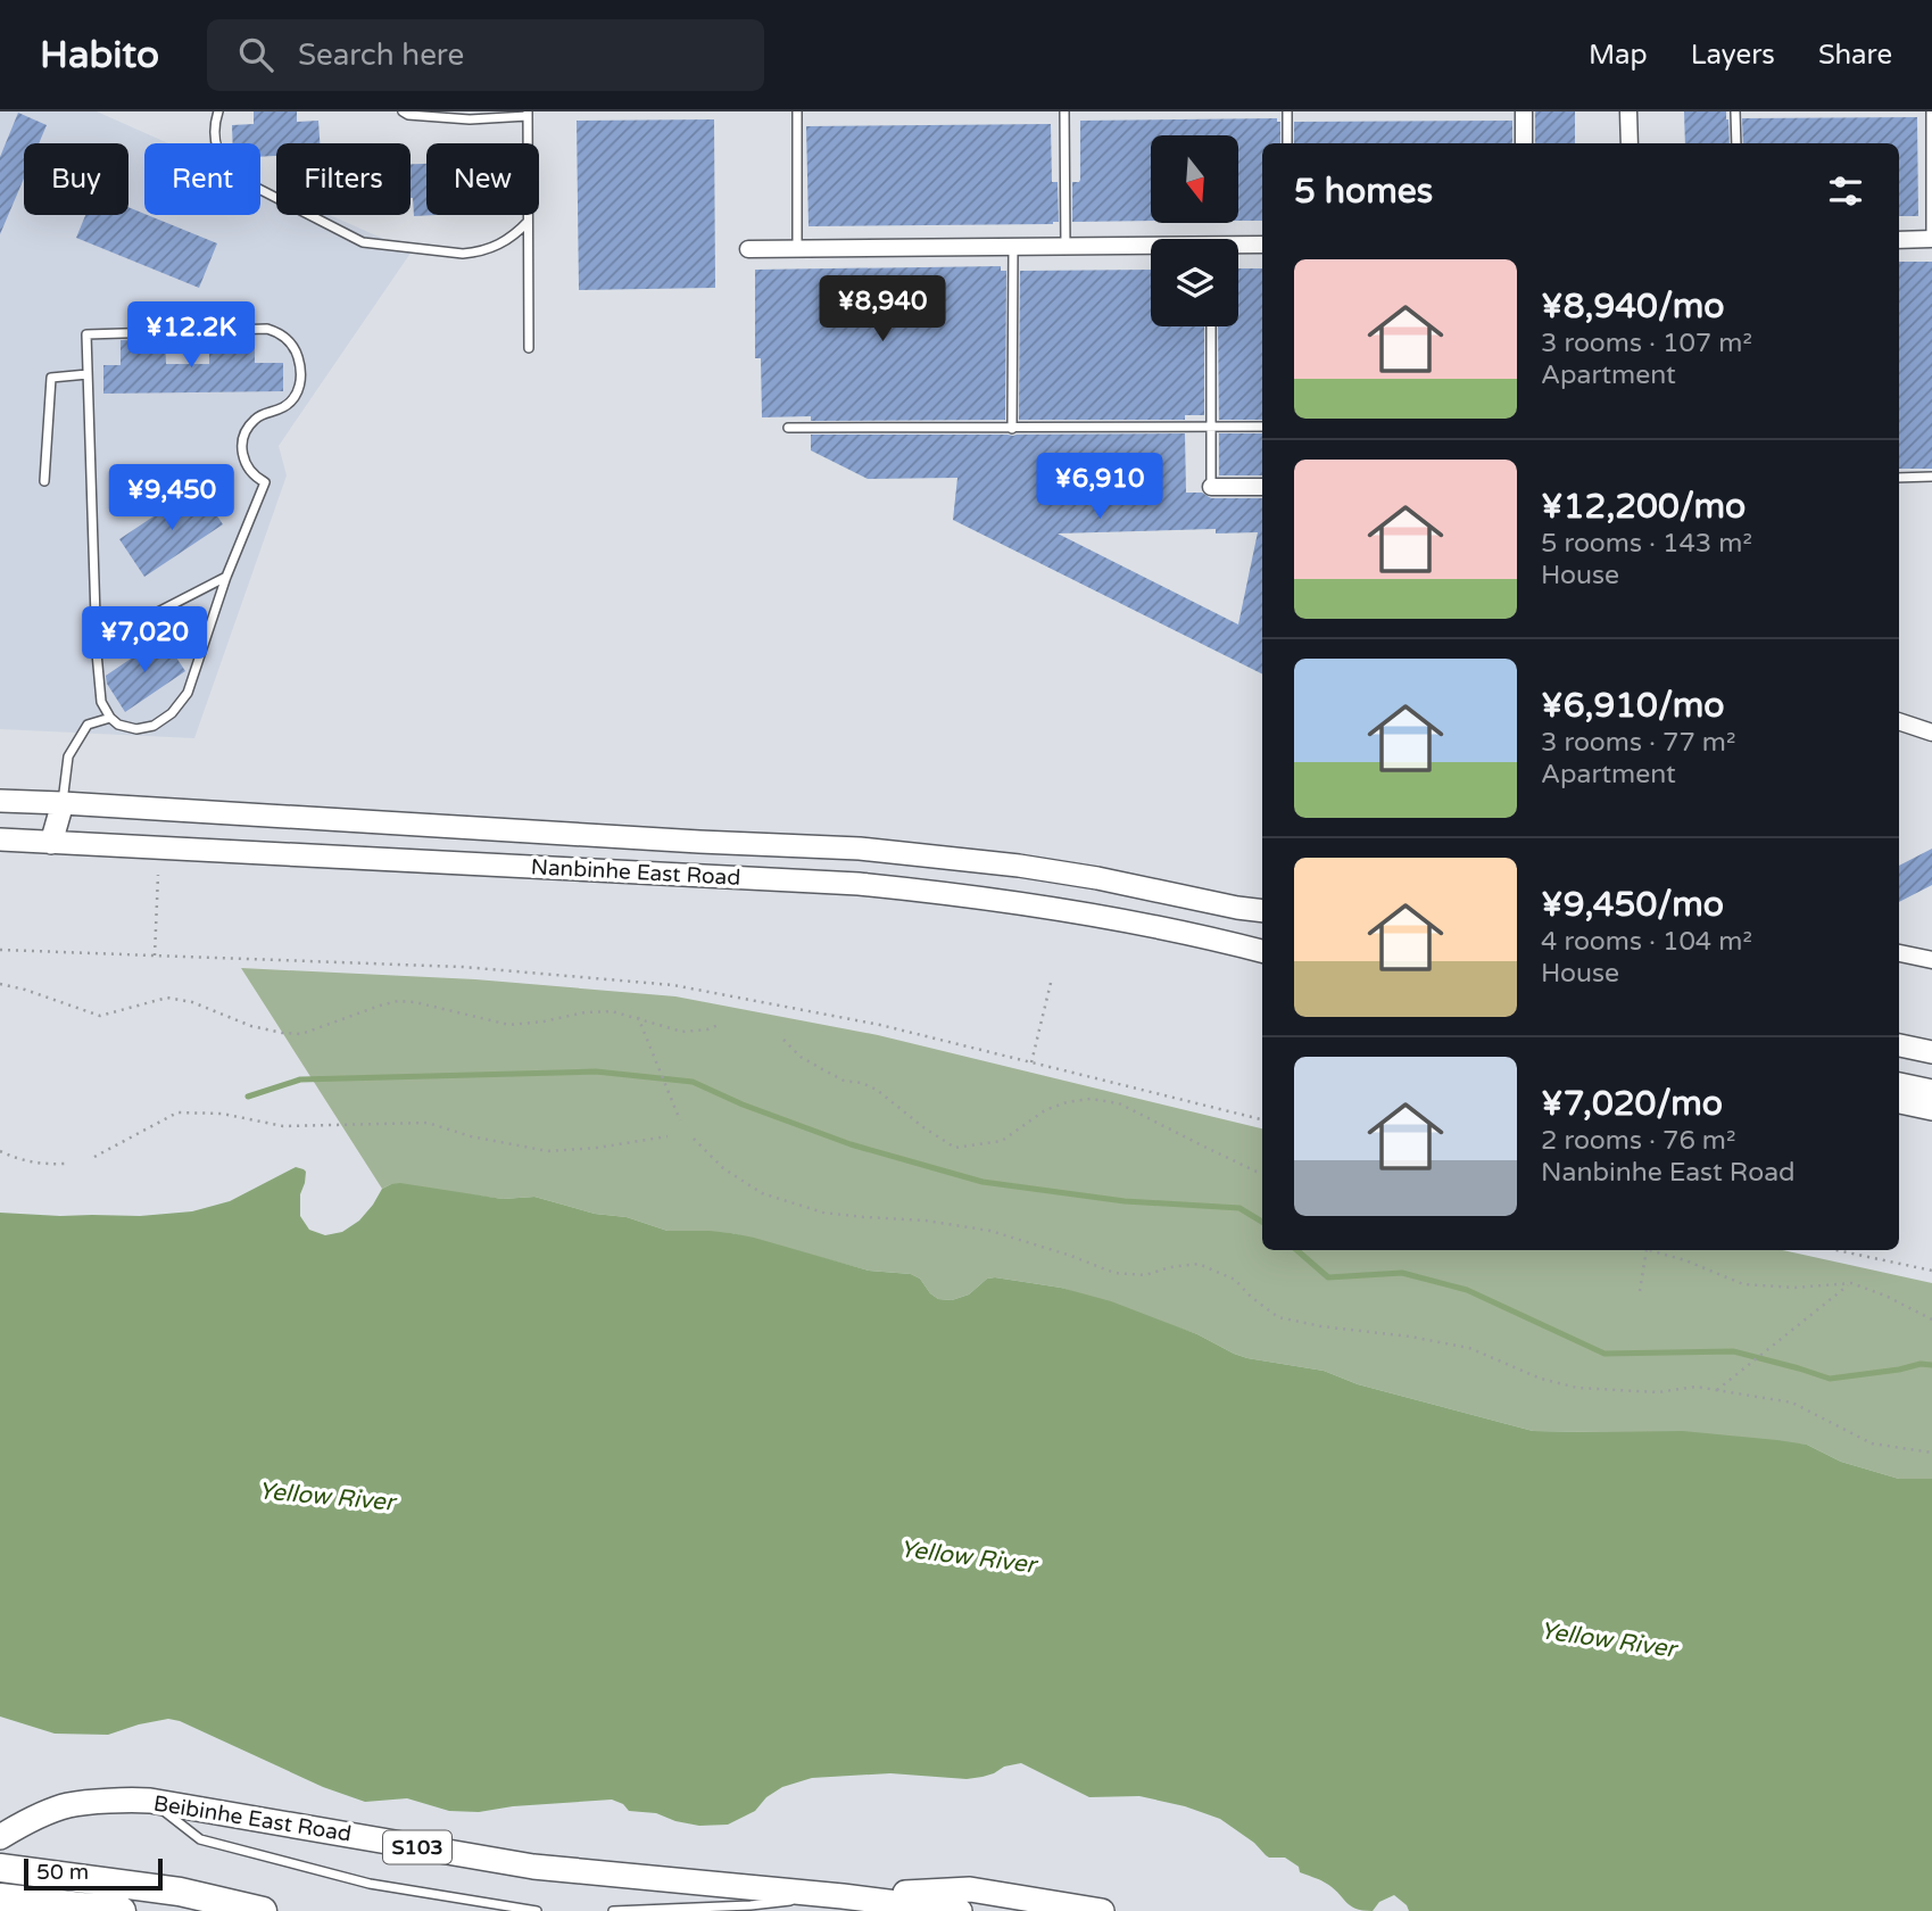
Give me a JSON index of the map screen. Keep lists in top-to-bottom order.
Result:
{
  "streets": {
    "main road": ["Nanbinhe East Road", "Beibinhe East Road", "S103"]
  },
  "water": ["Yellow River"],
  "scale_bar": "50 m",
  "north": "bottom",
  "page": {
    "header": "Habito",
    "search": "Search here",
    "nav": ["Map", "Layers", "Share"],
    "chip": [
      "Buy",
      "Rent",
      "Filters",
      "New"
    ],
    "heading": "5 homes",
    "list": [
      {
        "name": "¥8,940/mo",
        "note": "3 rooms · 107 m² · Apartment"
      },
      {
        "name": "¥12,200/mo",
        "note": "5 rooms · 143 m² · House"
      },
      {
        "name": "¥6,910/mo",
        "note": "3 rooms · 77 m² · Apartment"
      },
      {
        "name": "¥9,450/mo",
        "note": "4 rooms · 104 m² · House"
      },
      {
        "name": "¥7,020/mo",
        "note": "2 rooms · 76 m² · Nanbinhe East Road"
      }
    ],
    "price": [
      "¥8,940",
      "¥12.2K",
      "¥6,910",
      "¥9,450",
      "¥7,020"
    ],
    "scale": "50 m"
  }
}
